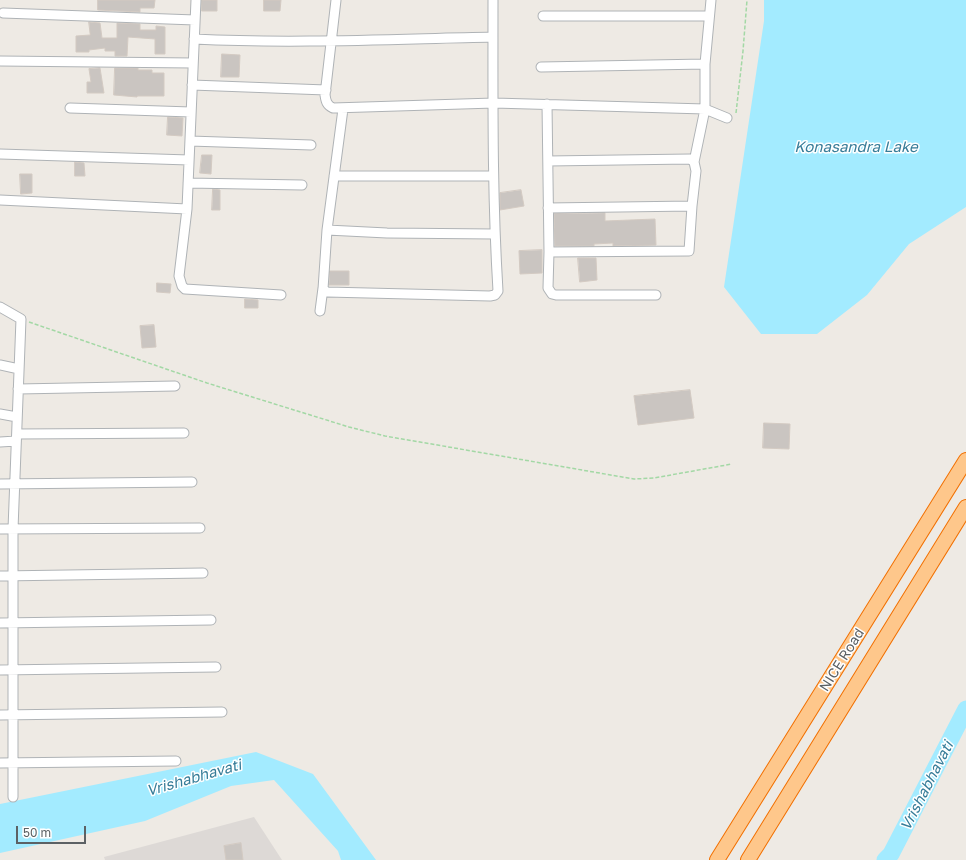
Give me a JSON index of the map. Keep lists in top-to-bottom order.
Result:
{
  "streets": {
    "highway": ["NICE Road"]
  },
  "water": ["Konasandra Lake", "Vrishabhavati"],
  "scale_bar": "50 m"
}
